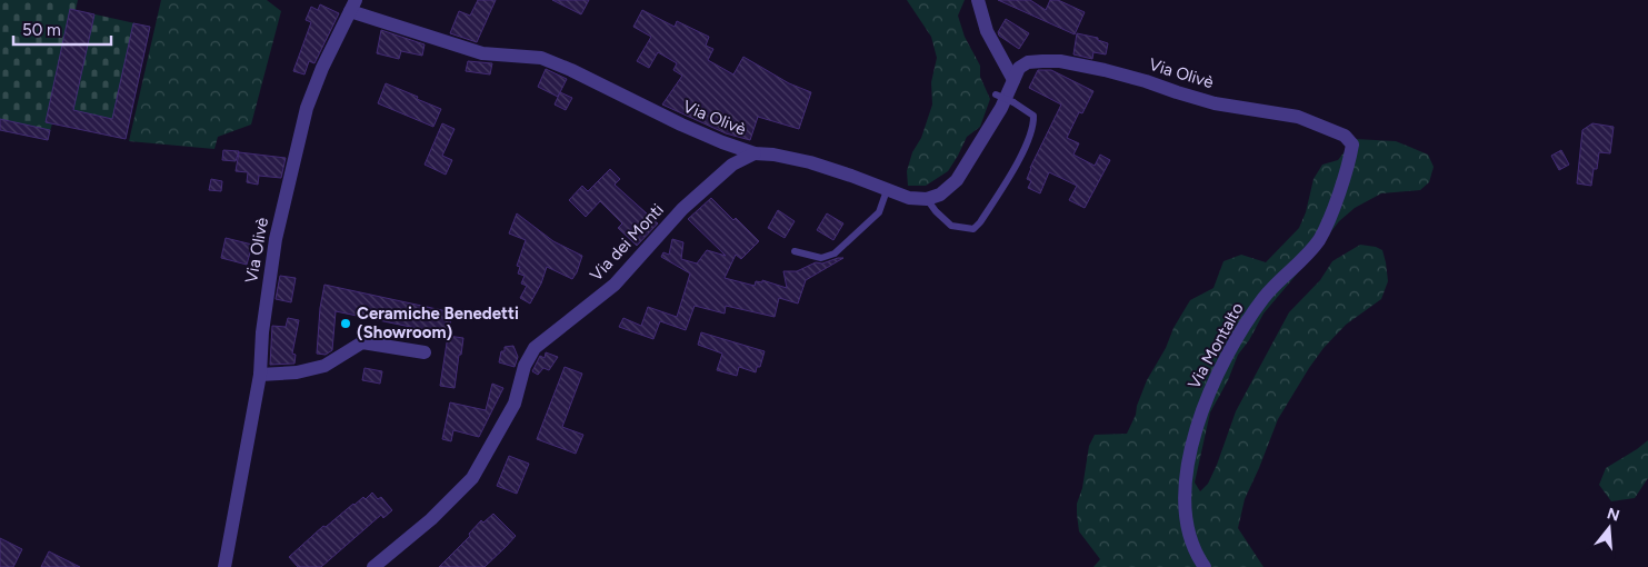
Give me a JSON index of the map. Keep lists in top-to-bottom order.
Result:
{
  "streets": {
    "street": ["Via Olivè", "Via dei Monti", "Via Montalto"]
  },
  "crossings": [
    ["Via Olivè", "Via dei Monti"],
    ["Via Olivè", "Via Montalto"]
  ],
  "places": ["Ceramiche Benedetti (Showroom)"],
  "scale_bar": "50 m",
  "north": "top"
}
